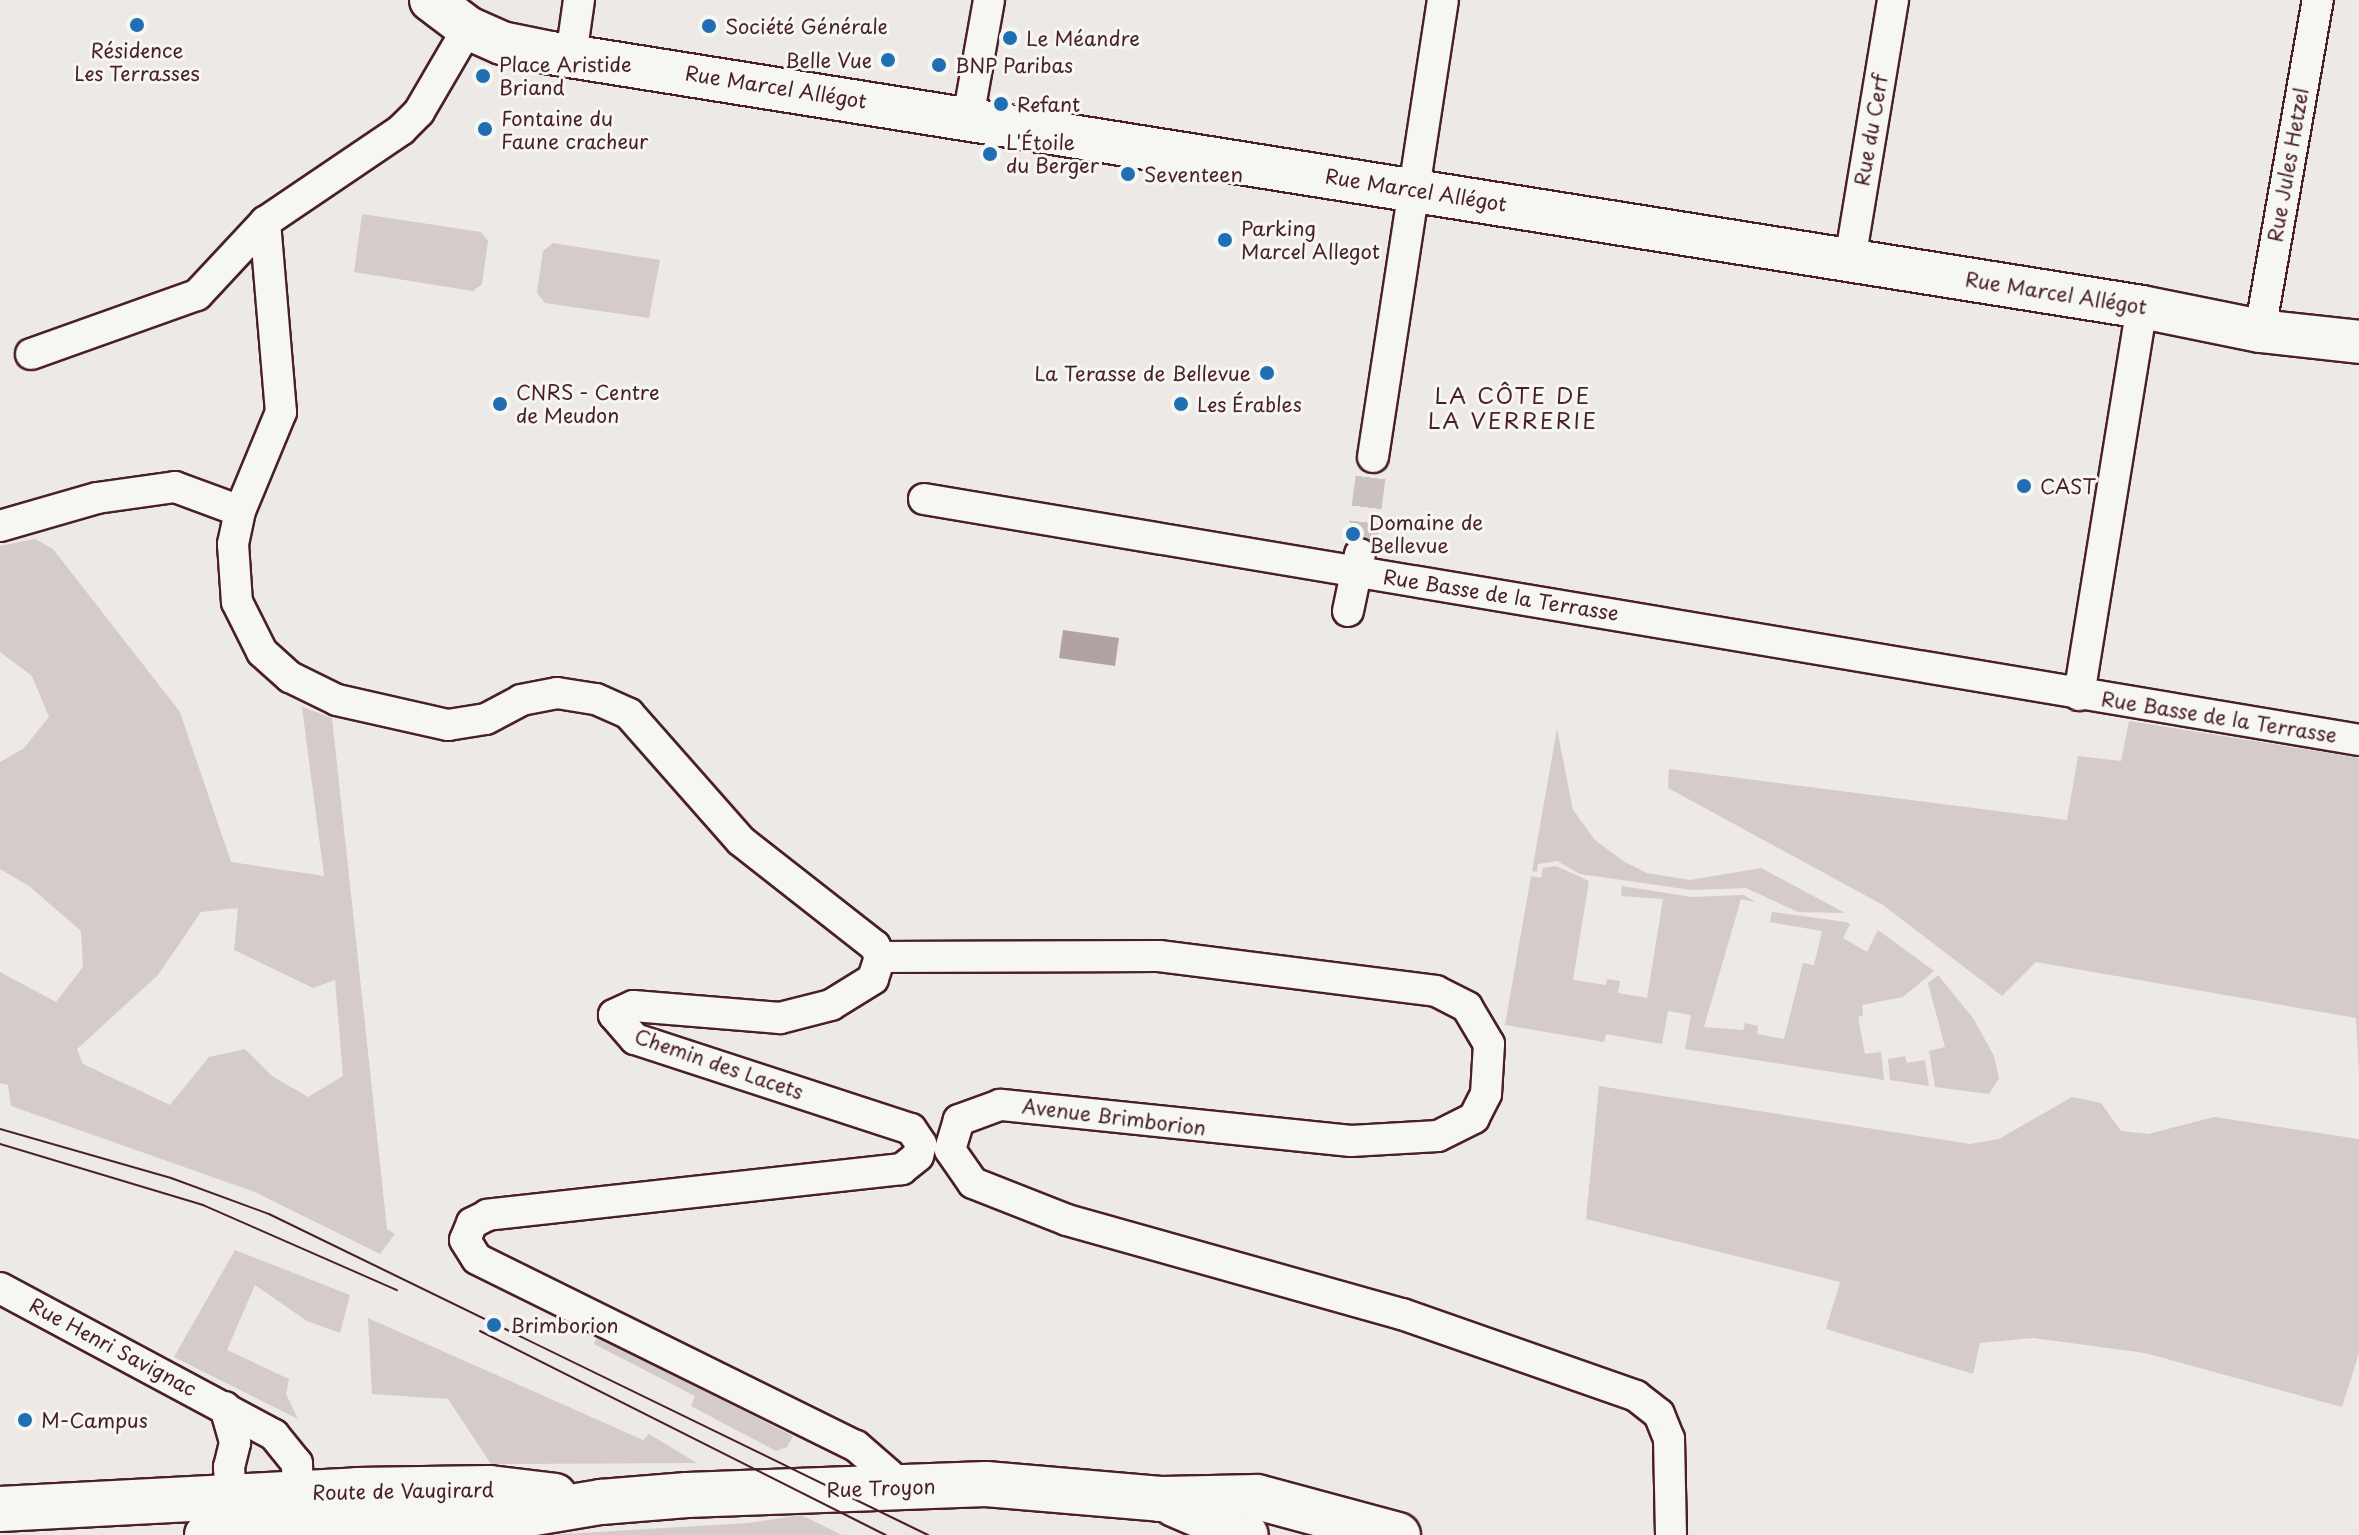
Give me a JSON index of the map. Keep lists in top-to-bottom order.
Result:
{
  "streets": {
    "main road": ["Rue Marcel Allégot", "Rue Troyon", "Route de Vaugirard"],
    "street": [
      "Rue du Cerf",
      "Rue Jules Hetzel",
      "Rue Basse de la Terrasse",
      "Chemin des Lacets",
      "Avenue Brimborion",
      "Rue Henri Savignac"
    ]
  },
  "crossings": [
    ["Rue Marcel Allégot", "Rue du Cerf"],
    ["Rue Marcel Allégot", "Rue Jules Hetzel"],
    ["Rue Marcel Allégot", "Rue Basse de la Terrasse"],
    ["Chemin des Lacets", "Avenue Brimborion"],
    ["Chemin des Lacets", "Rue Troyon"],
    ["Rue Henri Savignac", "Route de Vaugirard"],
    ["Rue Troyon", "Route de Vaugirard"]
  ],
  "districts": ["LA CÔTE DE LA VERRERIE"],
  "places": [
    "Résidence Les Terrasses",
    "Société Générale",
    "Le Méandre",
    "Belle Vue",
    "BNP Paribas",
    "Place Aristide Briand",
    "Refant",
    "Fontaine du Faune cracheur",
    "L'Étoile du Berger",
    "Seventeen",
    "Parking Marcel Allegot",
    "La Terasse de Bellevue",
    "CNRS - Centre de Meudon",
    "Les Érables",
    "CAST",
    "Domaine de Bellevue",
    "Brimborion",
    "M-Campus"
  ]
}
